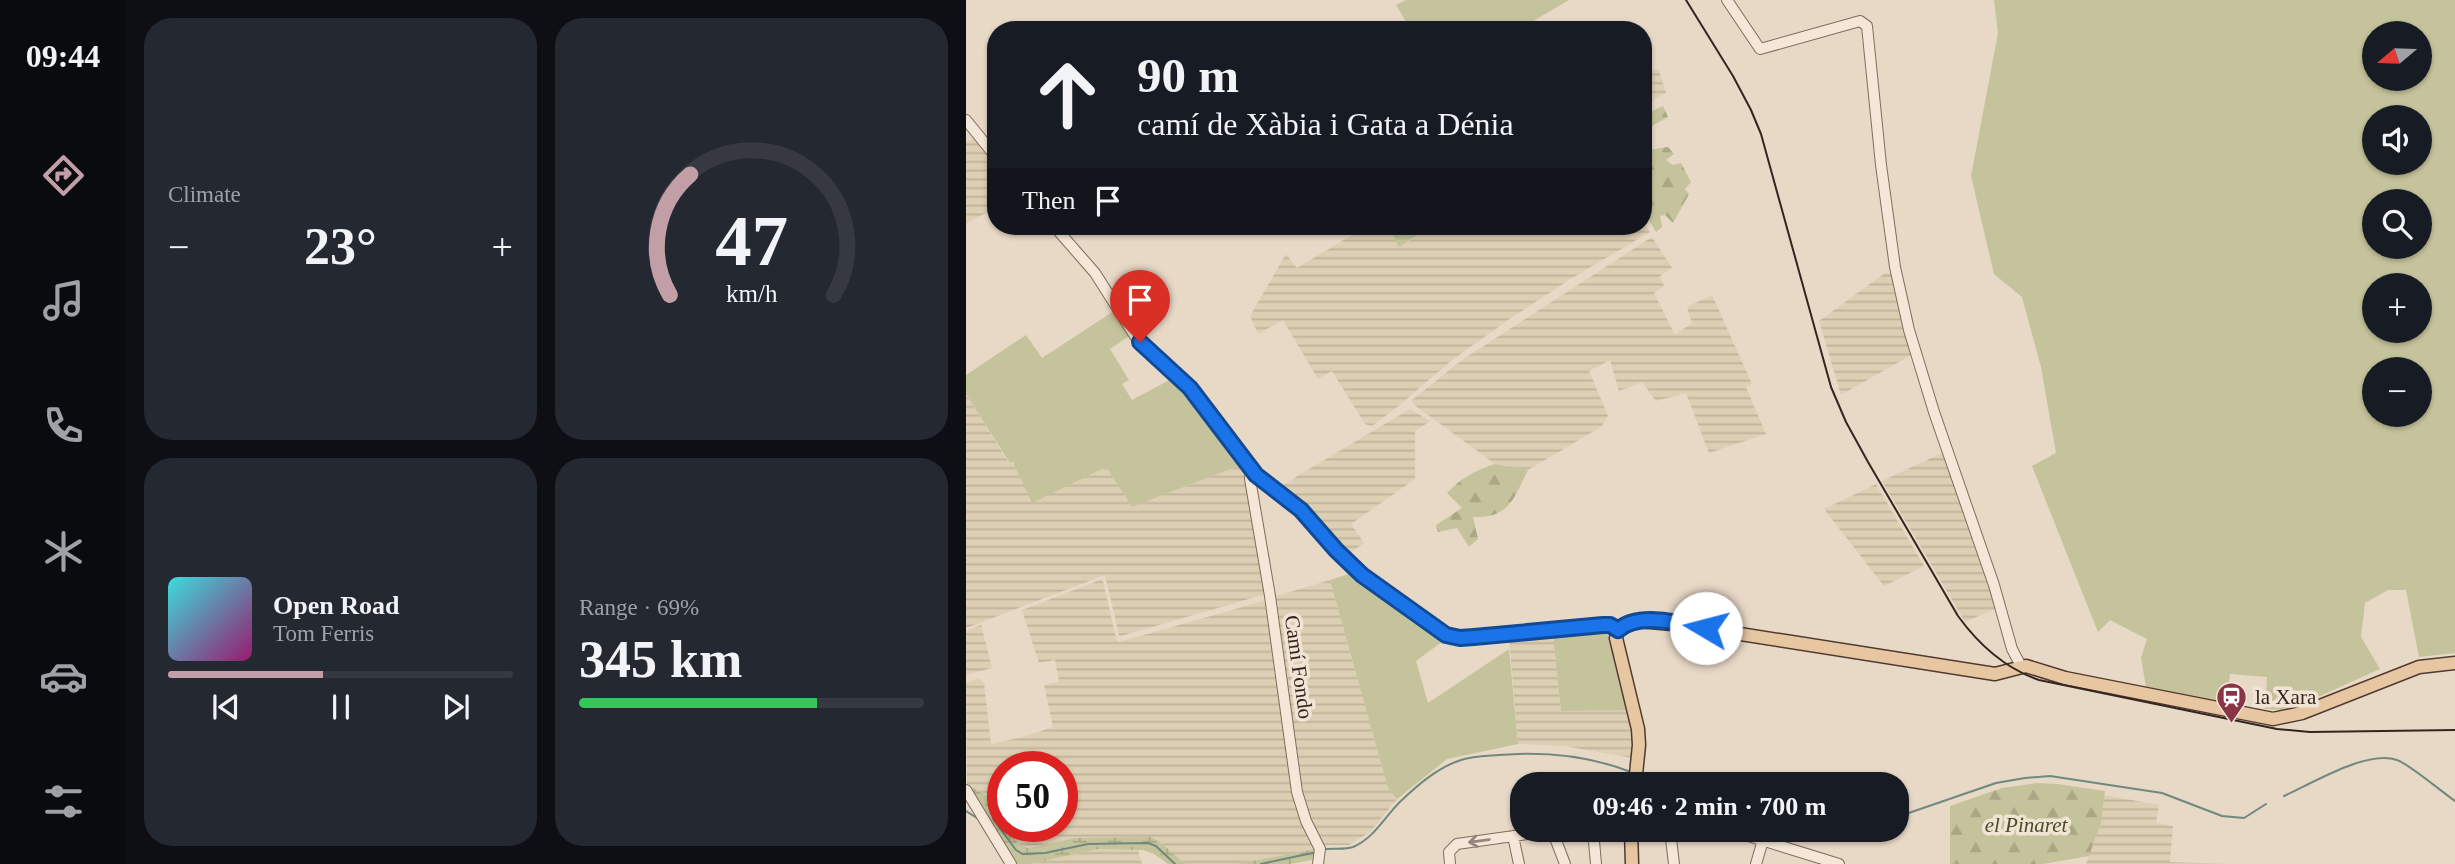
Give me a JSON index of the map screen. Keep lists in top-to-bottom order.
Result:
{
  "streets": {
    "street": ["Camí Fondo"]
  },
  "parks": ["el Pinaret"],
  "places": {
    "station": ["la Xara"]
  },
  "north": "left",
  "page": {
    "tabs": "09:44",
    "tile": [
      "Climate",
      ["Range · 69%", "345 km"]
    ],
    "map_buttons": ["+", "−"],
    "turn": ["90 m", "camí de Xàbia i Gata a Dénia"],
    "then": "Then",
    "heat": ["−", "23°", "+"],
    "song": ["Open Road", "Tom Ferris"],
    "limit": "50",
    "trip": "09:46 · 2 min · 700 m",
    "gauge": ["47", "km/h"]
  }
}
